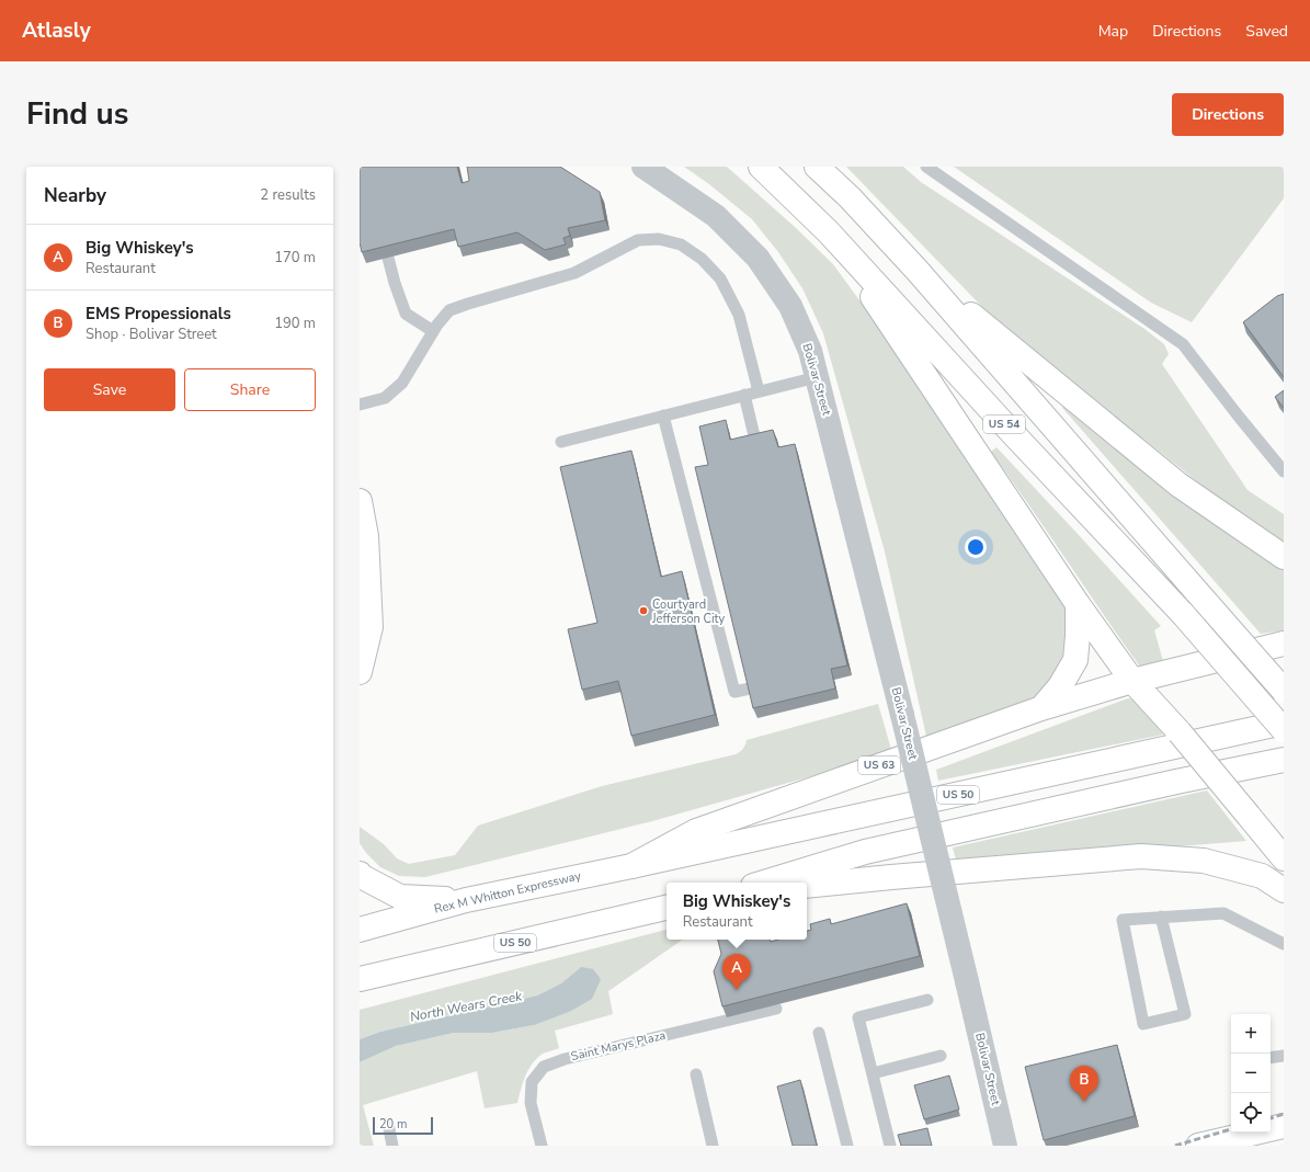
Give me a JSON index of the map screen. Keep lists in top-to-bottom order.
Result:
{
  "streets": {
    "main road": [
      "US 54",
      "US 63",
      "US 50",
      "Rex M Whitton Expressway"
    ],
    "street": ["Bolivar Street"],
    "lane": ["Saint Marys Plaza"]
  },
  "crossings": [
    ["US 63", "US 50"],
    ["US 63", "Rex M Whitton Expressway"],
    ["US 50", "Rex M Whitton Expressway"]
  ],
  "water": ["North Wears Creek"],
  "places": ["Courtyard Jefferson City"],
  "scale_bar": "20 m",
  "page": {
    "header": "Atlasly",
    "nav": ["Map", "Directions", "Saved"],
    "title": "Find us",
    "buttons": [
      "Directions",
      ["Save", "Share"]
    ],
    "heading": ["Nearby", "2 results"],
    "list": [
      {
        "mark": "A",
        "name": "Big Whiskey's",
        "note": "Restaurant",
        "value": "170 m"
      },
      {
        "mark": "B",
        "name": "EMS Propessionals",
        "note": "Shop · Bolivar Street",
        "value": "190 m"
      }
    ],
    "popup": ["Big Whiskey's", "Restaurant"],
    "pins": ["A", "B"],
    "map_buttons": ["+", "−"],
    "scale": "20 m"
  }
}
